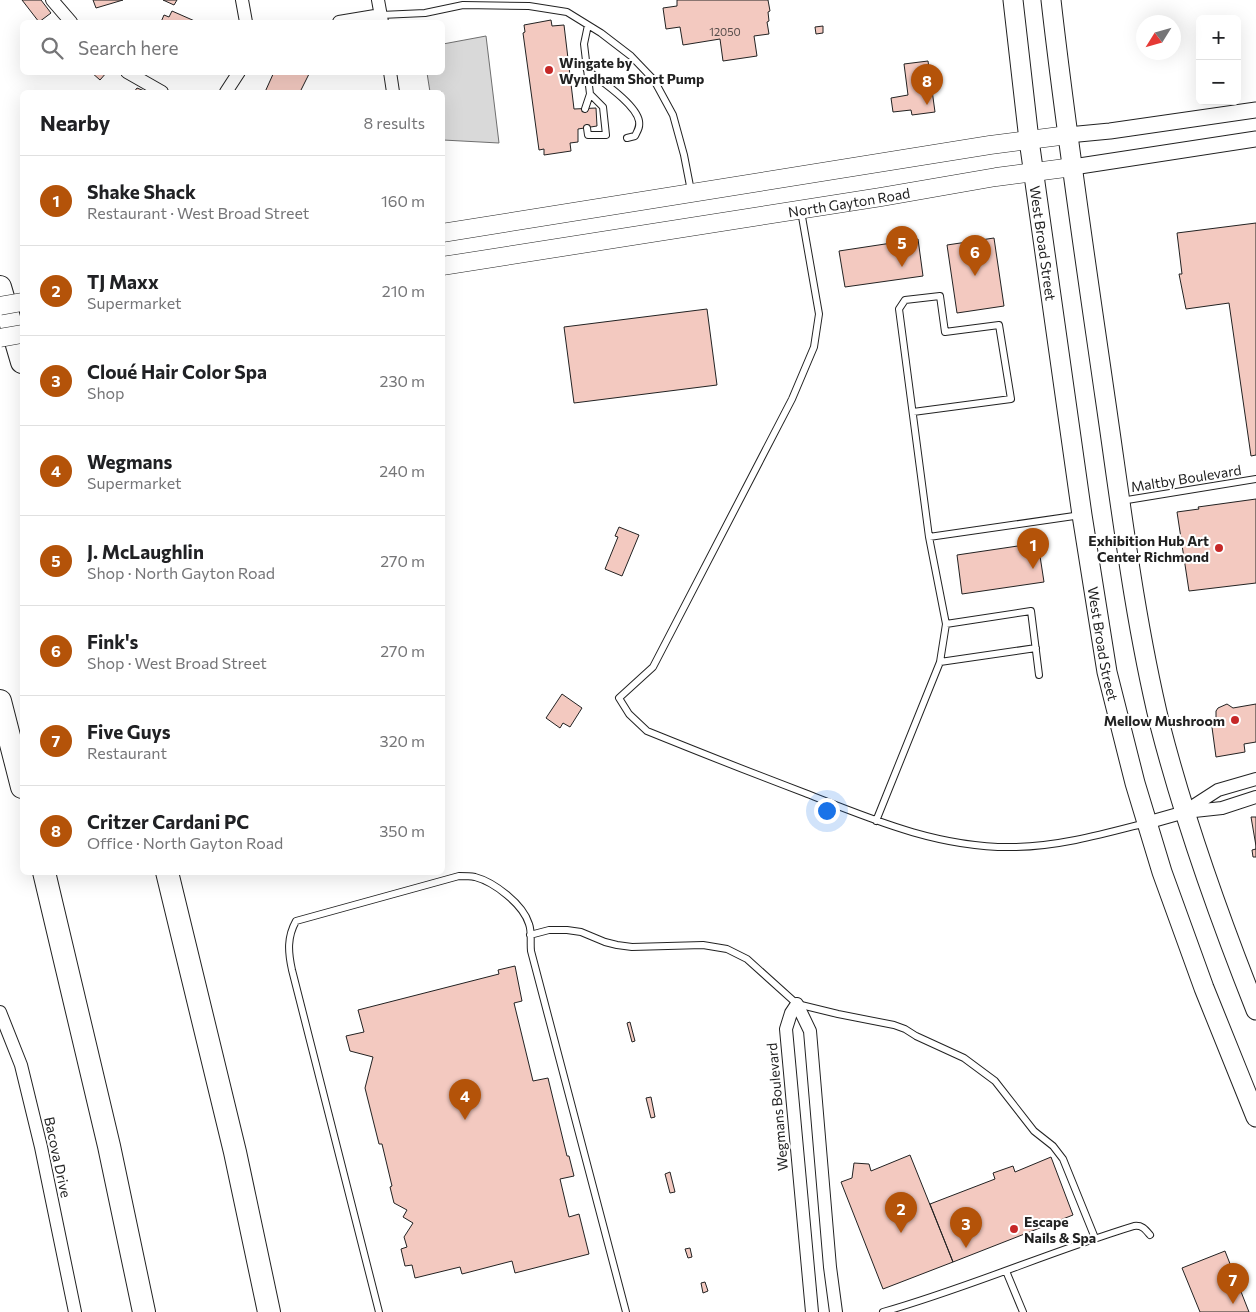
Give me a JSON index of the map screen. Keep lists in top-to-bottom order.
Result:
{
  "streets": {
    "main road": ["North Gayton Road", "West Broad Street"],
    "street": ["Wegmans Boulevard", "Bacova Drive"],
    "lane": ["Maltby Boulevard"]
  },
  "crossings": [
    ["North Gayton Road", "West Broad Street"]
  ],
  "places": [
    "Wingate by Wyndham Short Pump",
    "Exhibition Hub Art Center Richmond",
    "Mellow Mushroom",
    "Escape Nails & Spa"
  ],
  "house_numbers": ["12050"],
  "north": "bottom left",
  "page": {
    "map_buttons": ["+", "−"],
    "search": "Search here",
    "pins": [
      "8",
      "5",
      "6",
      "1",
      "4",
      "2",
      "3",
      "7"
    ],
    "heading": ["Nearby", "8 results"],
    "list": [
      {
        "mark": "1",
        "name": "Shake Shack",
        "note": "Restaurant · West Broad Street",
        "value": "160 m"
      },
      {
        "mark": "2",
        "name": "TJ Maxx",
        "note": "Supermarket",
        "value": "210 m"
      },
      {
        "mark": "3",
        "name": "Cloué Hair Color Spa",
        "note": "Shop",
        "value": "230 m"
      },
      {
        "mark": "4",
        "name": "Wegmans",
        "note": "Supermarket",
        "value": "240 m"
      },
      {
        "mark": "5",
        "name": "J. McLaughlin",
        "note": "Shop · North Gayton Road",
        "value": "270 m"
      },
      {
        "mark": "6",
        "name": "Fink's",
        "note": "Shop · West Broad Street",
        "value": "270 m"
      },
      {
        "mark": "7",
        "name": "Five Guys",
        "note": "Restaurant",
        "value": "320 m"
      },
      {
        "mark": "8",
        "name": "Critzer Cardani PC",
        "note": "Office · North Gayton Road",
        "value": "350 m"
      }
    ]
  }
}
